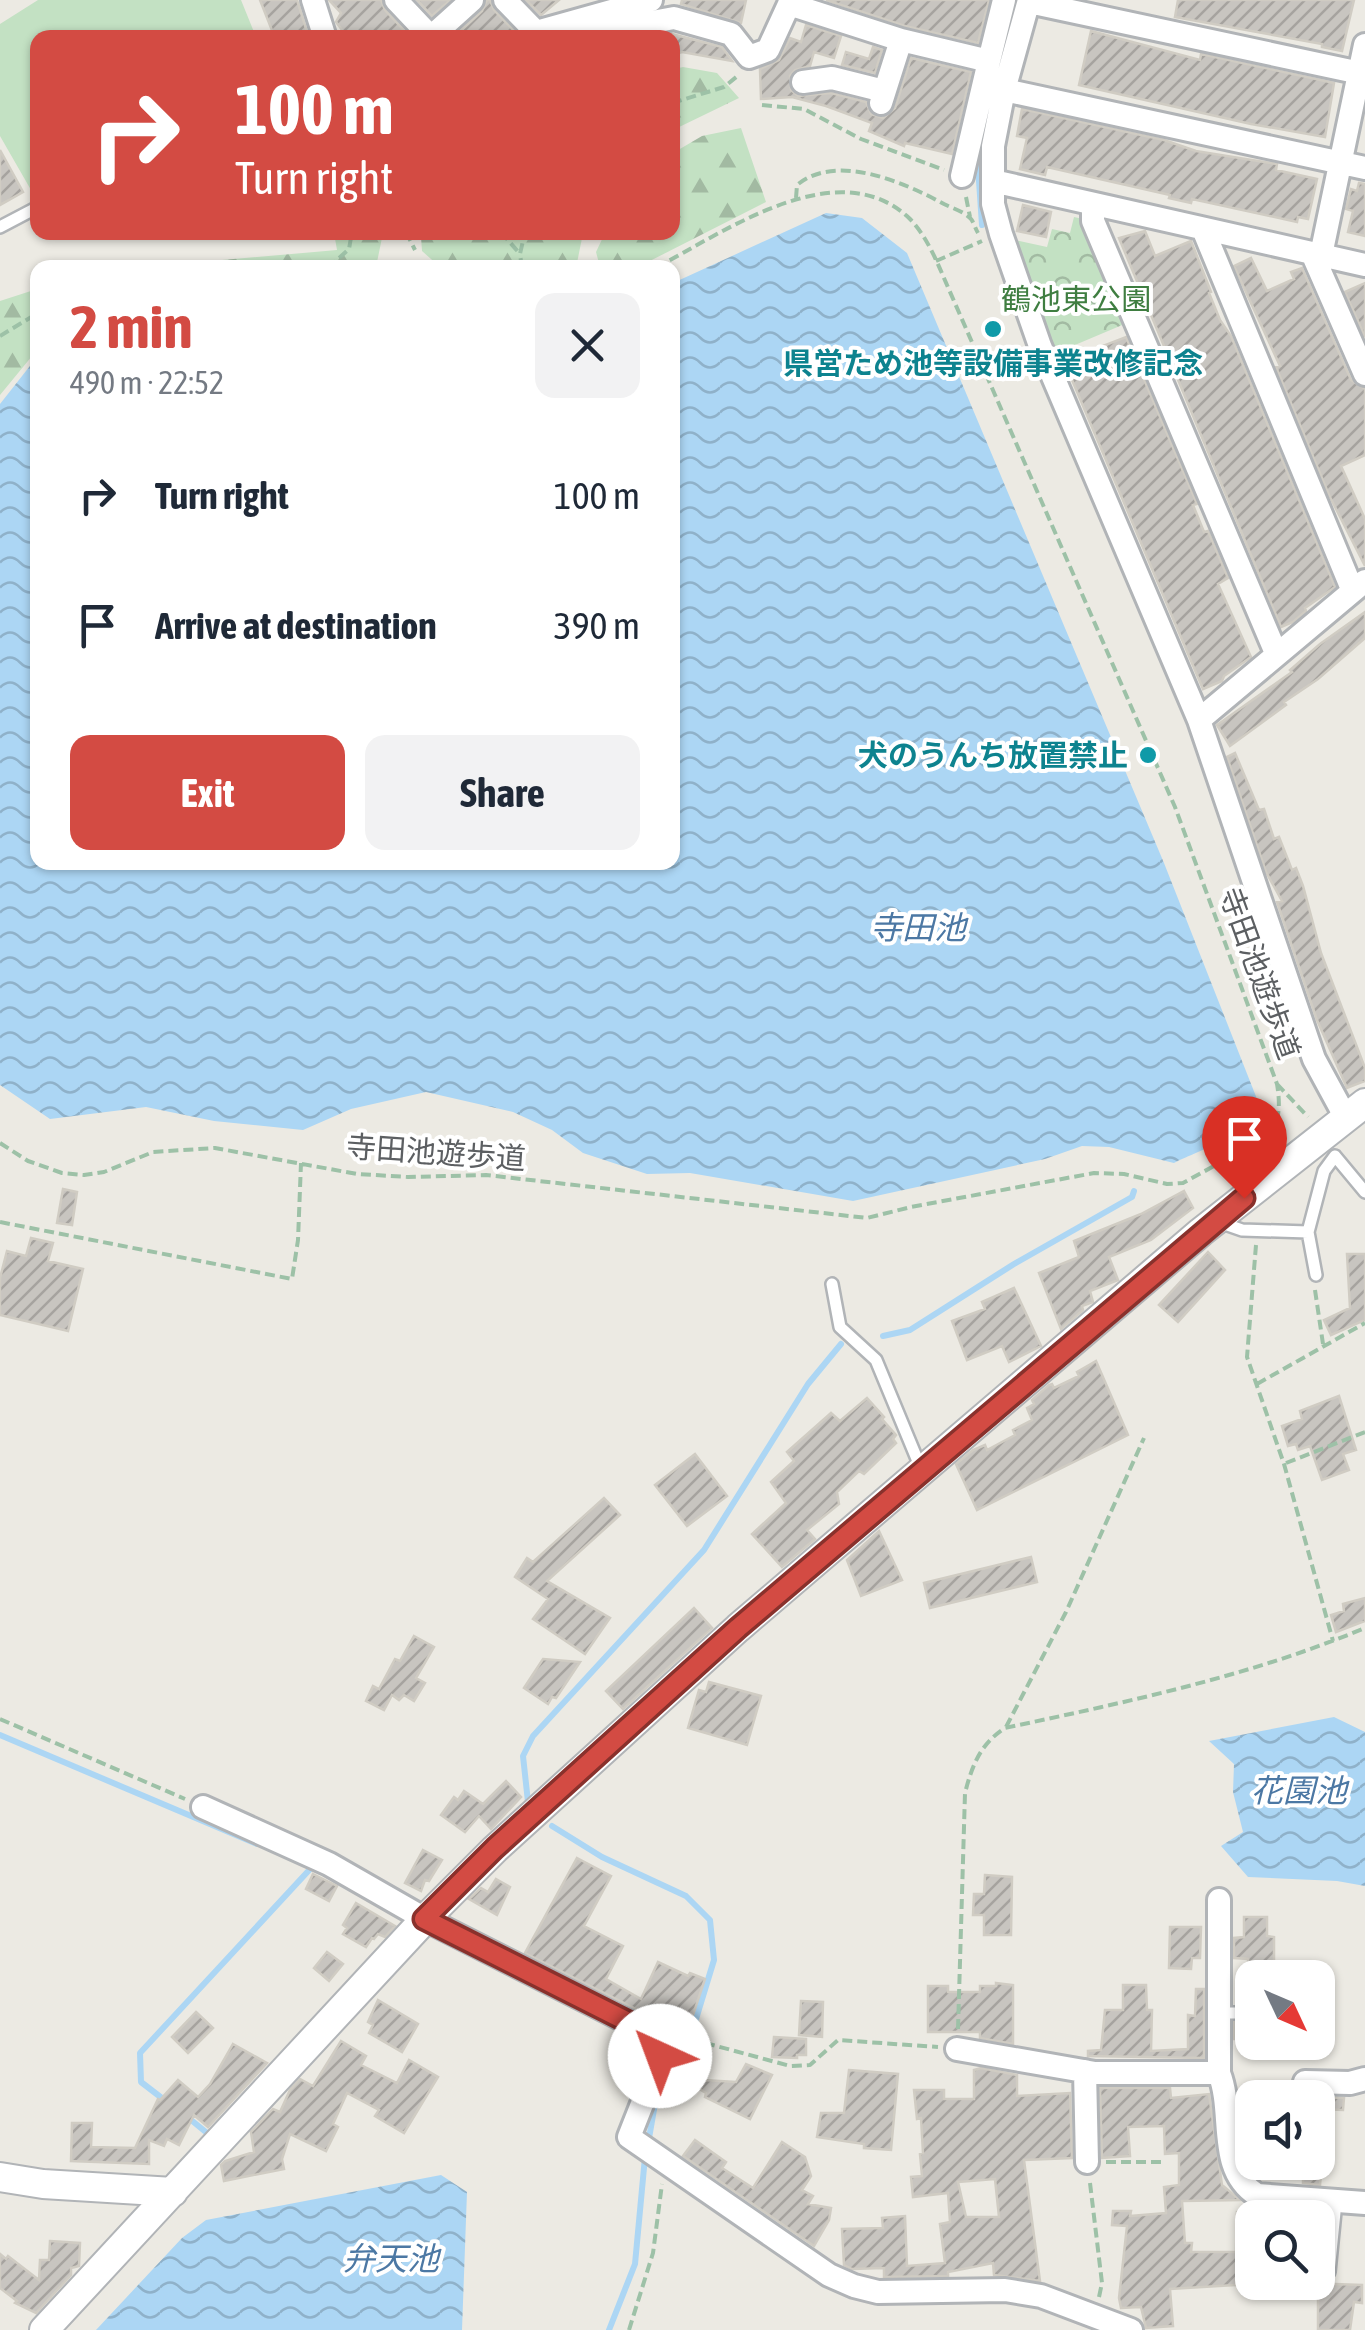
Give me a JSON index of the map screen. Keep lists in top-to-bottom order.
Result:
{
  "streets": {
    "path": ["寺田池遊歩道"]
  },
  "water": ["寺田池", "花園池", "弁天池"],
  "parks": ["鶴池東公園"],
  "places": ["県営ため池等設備事業改修記念", "犬のうんち放置禁止"],
  "north": "bottom right",
  "page": {
    "turn": ["100 m", "Turn right"],
    "heading": ["2 min", "490 m · 22:52"],
    "list": [
      {
        "name": "Turn right",
        "value": "100 m"
      },
      {
        "name": "Arrive at destination",
        "value": "390 m"
      }
    ],
    "buttons": ["Exit", "Share"]
  }
}
